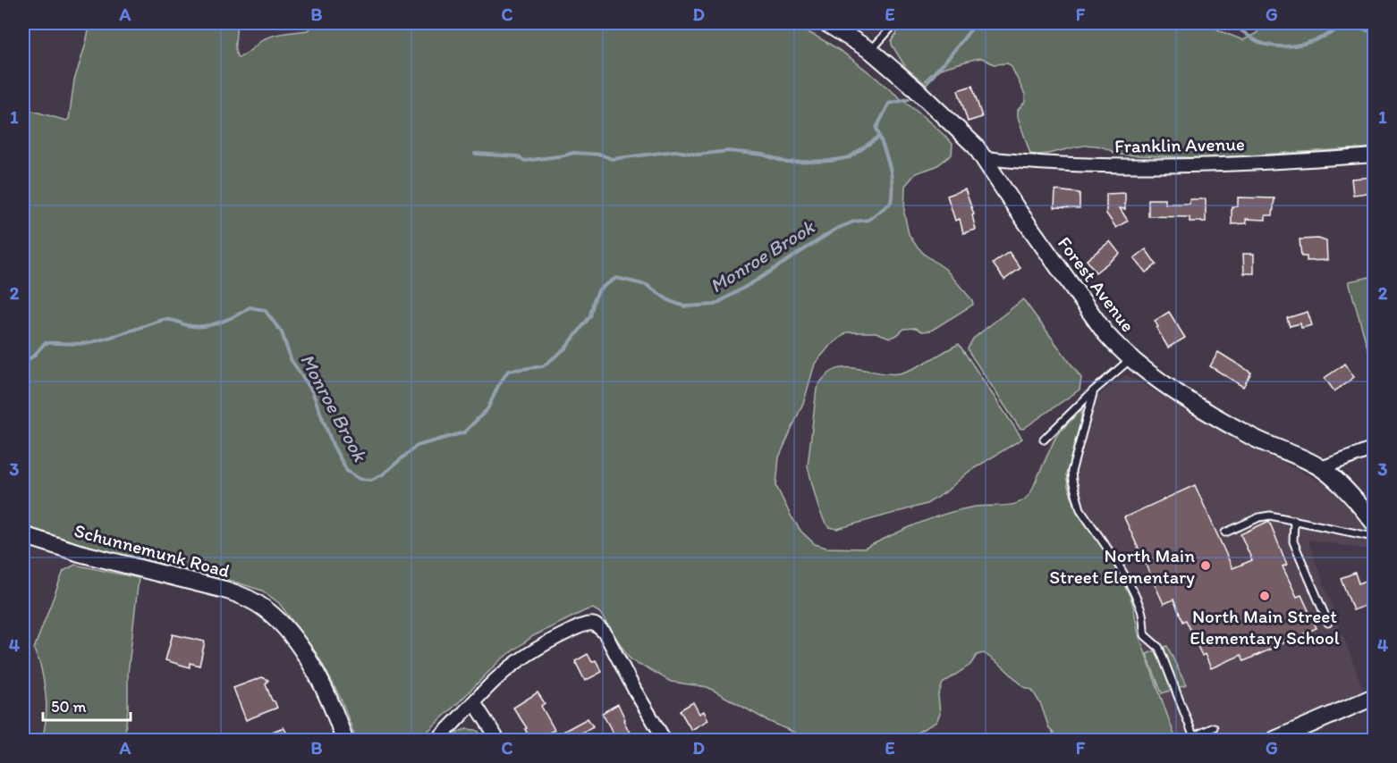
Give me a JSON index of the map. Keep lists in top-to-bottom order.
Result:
{
  "streets": {
    "street": ["Franklin Avenue", "Forest Avenue", "Schunnemunk Road"]
  },
  "crossings": [
    ["Franklin Avenue", "Forest Avenue"]
  ],
  "water": ["Monroe Brook"],
  "places": ["North Main Street Elementary", "North Main Street Elementary School"],
  "scale_bar": "50 m",
  "grid": {
    "columns": [
      "A",
      "B",
      "C",
      "D",
      "E",
      "F",
      "G"
    ],
    "rows": [
      "1",
      "2",
      "3",
      "4"
    ]
  }
}
